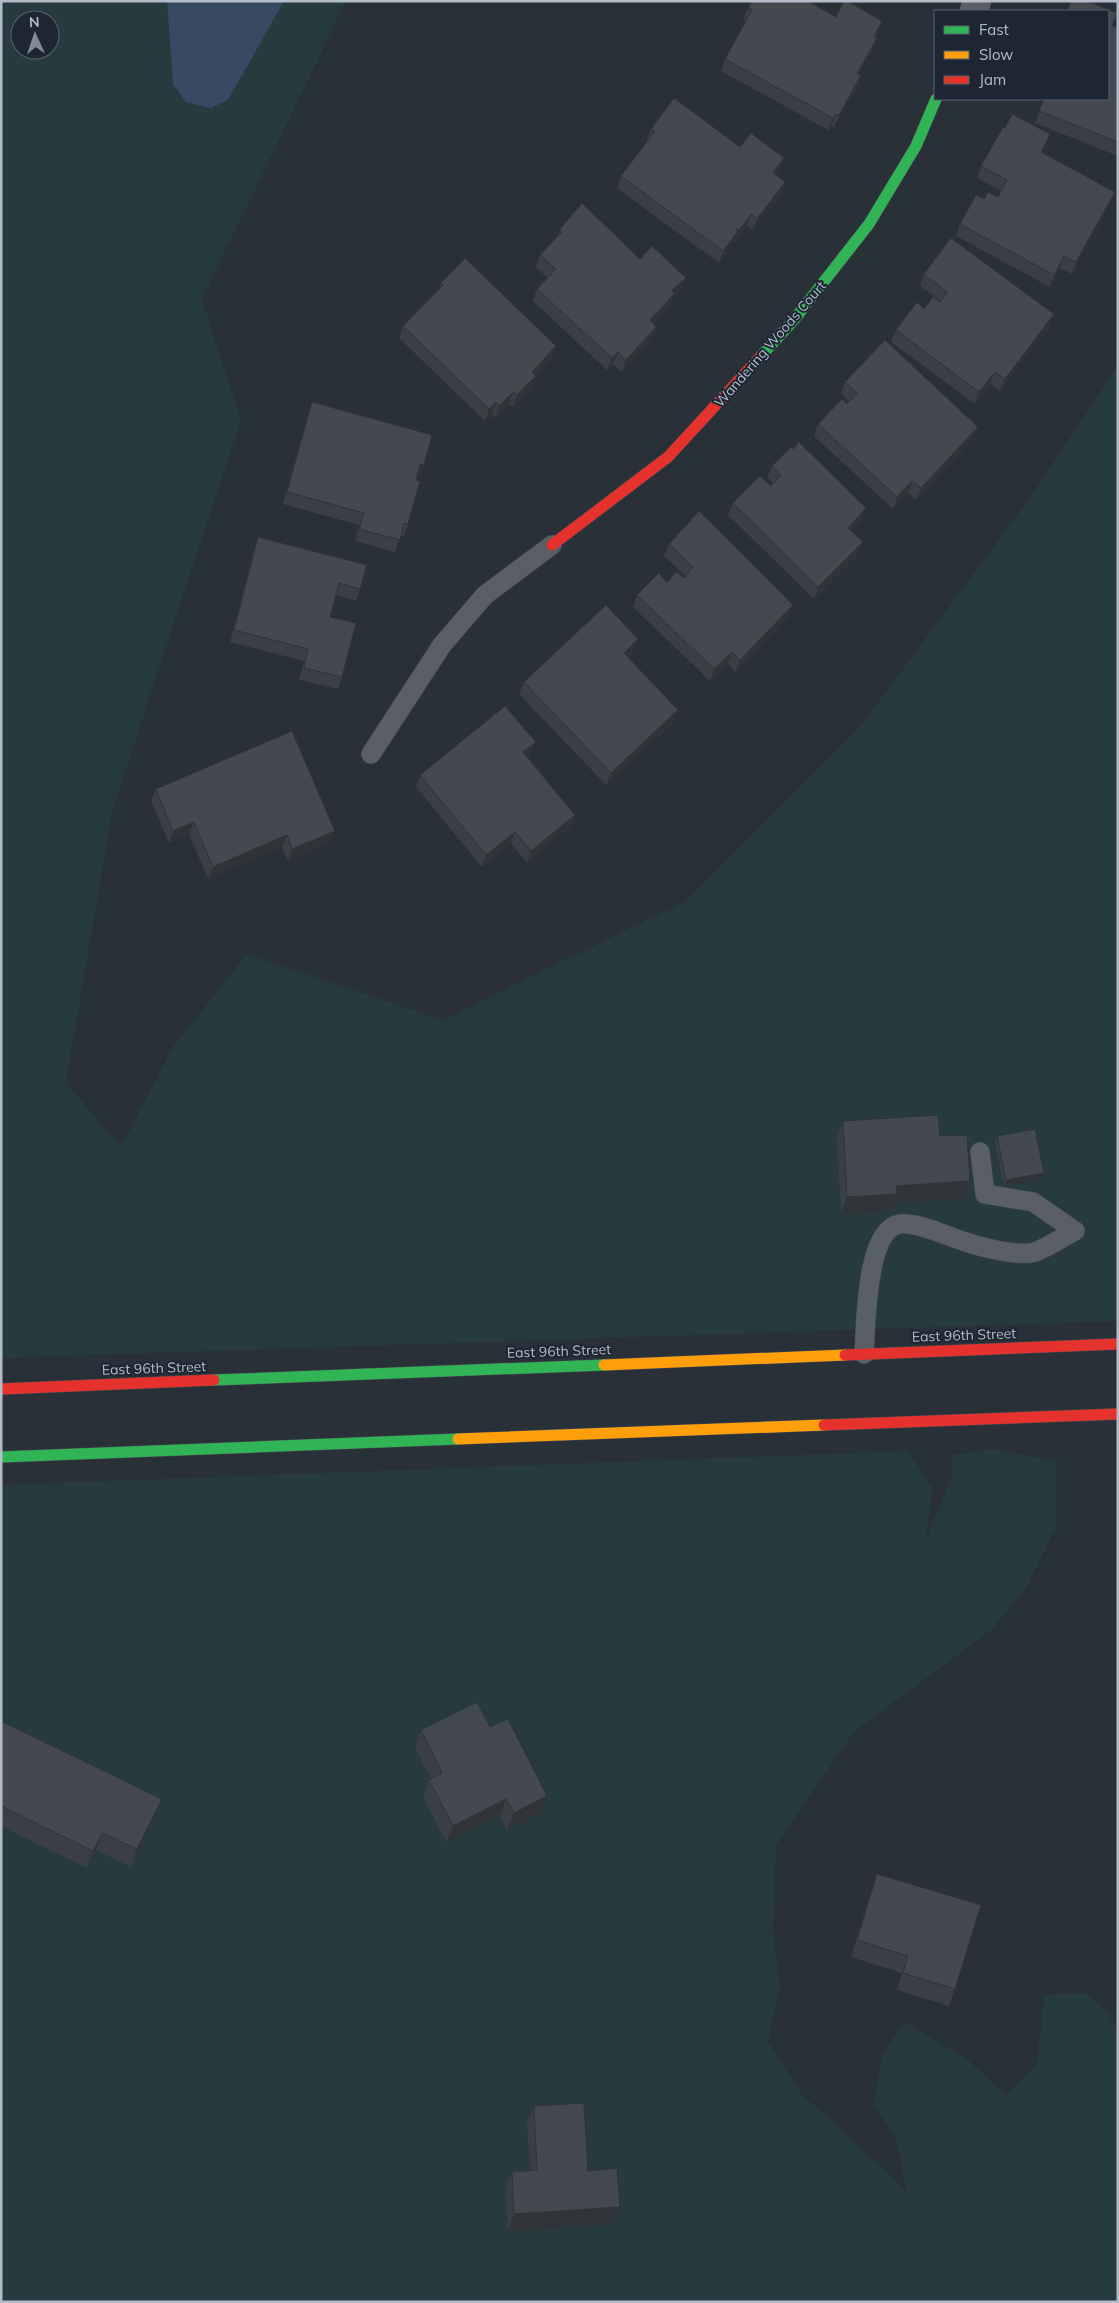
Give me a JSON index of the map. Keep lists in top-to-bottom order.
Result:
{
  "streets": {
    "main road": ["Wandering Woods Court", "East 96th Street"]
  },
  "legend": ["Fast", "Slow", "Jam"],
  "north": "top"
}
